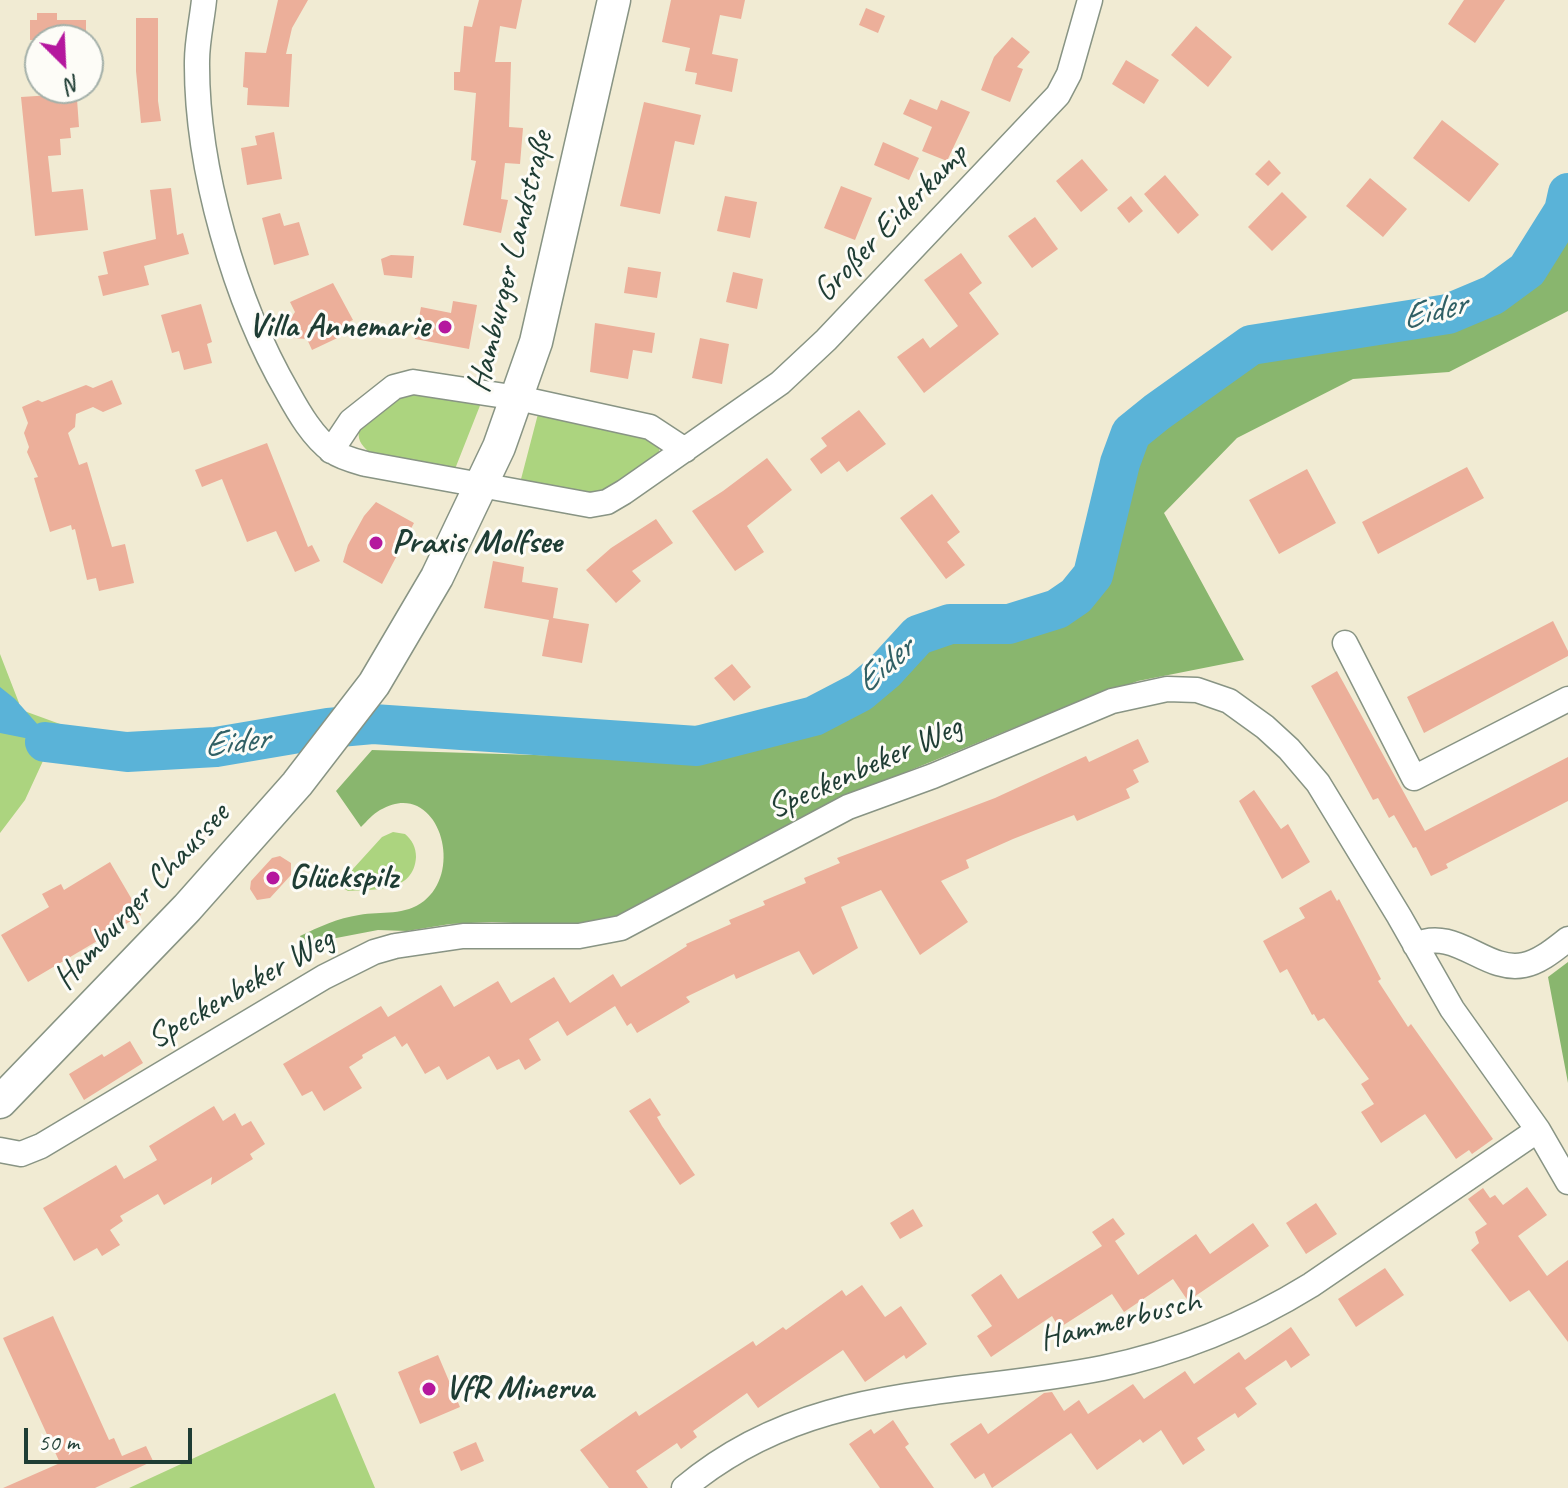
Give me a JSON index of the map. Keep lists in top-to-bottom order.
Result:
{
  "streets": {
    "main road": ["Hamburger Landstraße", "Hamburger Chaussee"],
    "street": ["Großer Eiderkamp", "Speckenbeker Weg", "Hammerbusch"]
  },
  "crossings": [
    ["Großer Eiderkamp", "Hamburger Landstraße"],
    ["Hamburger Landstraße", "Hamburger Chaussee"],
    ["Speckenbeker Weg", "Hammerbusch"]
  ],
  "water": ["Eider"],
  "places": [
    "Villa Annemarie",
    "Praxis Molfsee",
    "Glückspilz",
    "VfR Minerva"
  ],
  "scale_bar": "50 m",
  "north": "bottom right"
}
